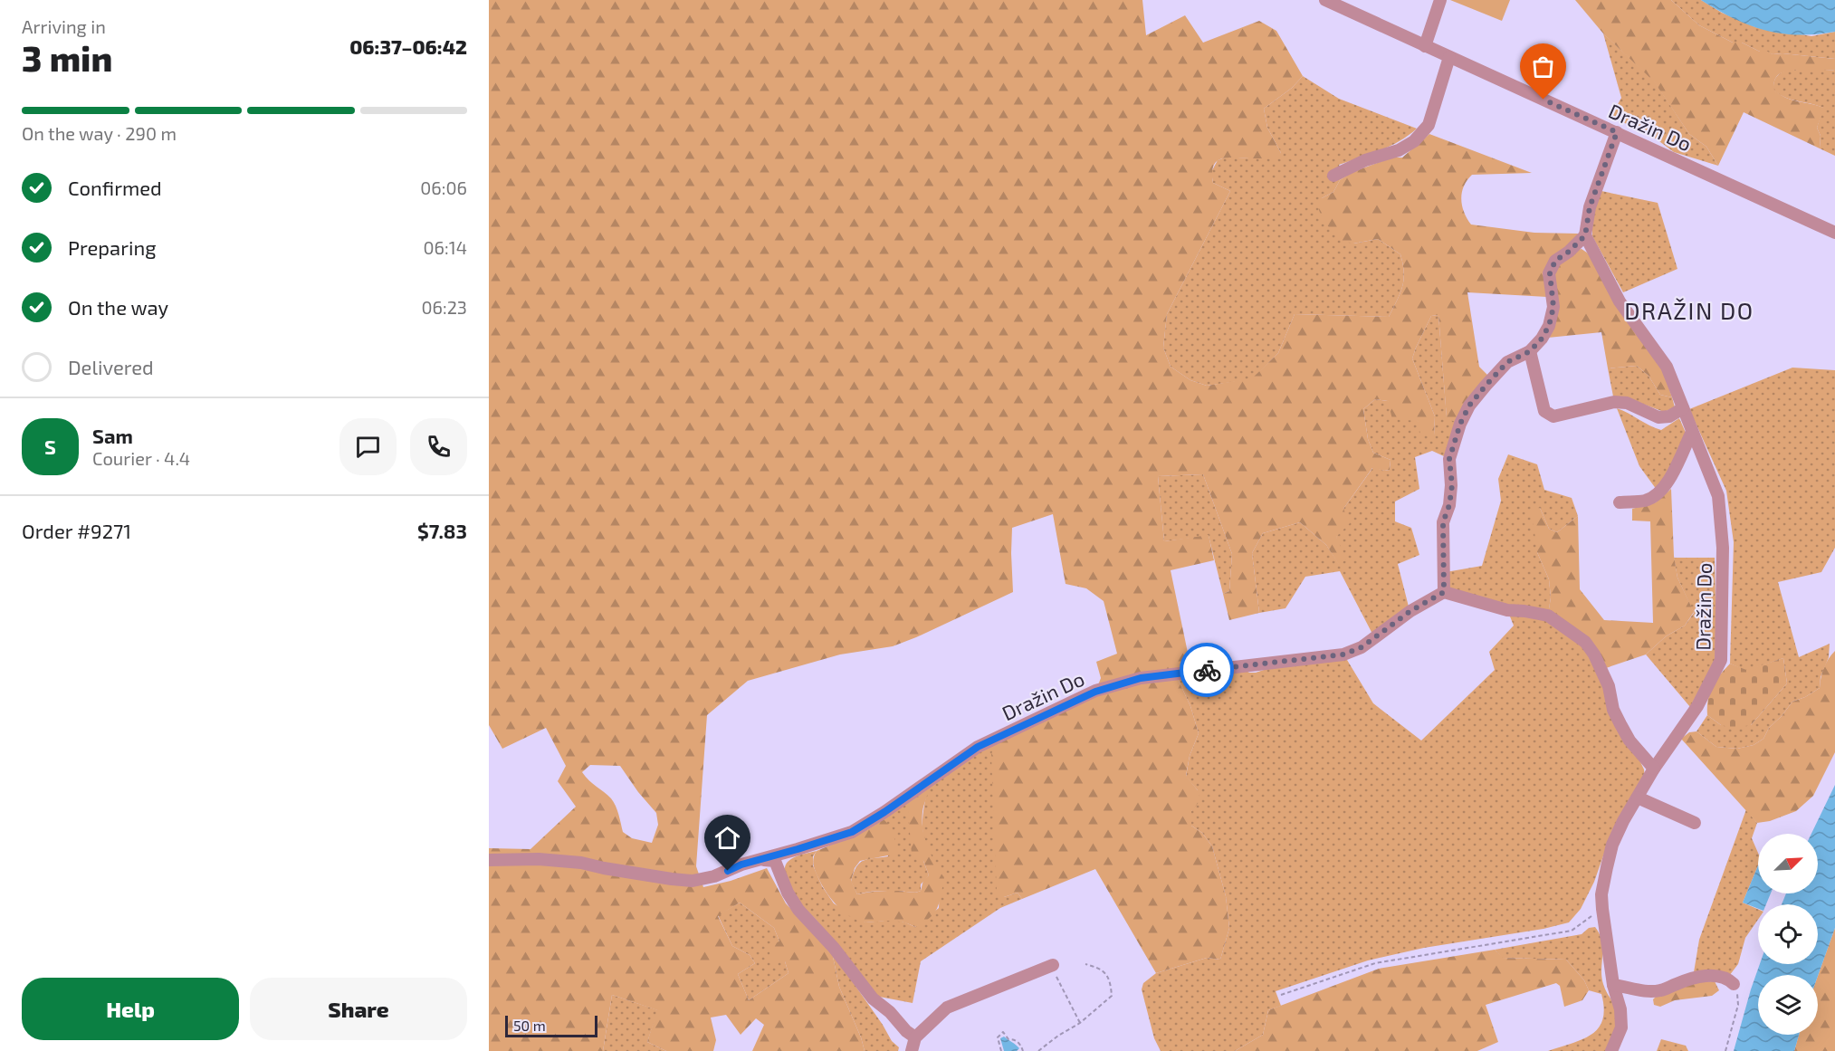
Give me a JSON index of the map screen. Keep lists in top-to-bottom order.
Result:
{
  "streets": {
    "street": ["Dražin Do"]
  },
  "districts": ["DRAŽIN DO"],
  "scale_bar": "50 m",
  "north": "top right",
  "page": {
    "heading": ["3 min", "Arriving in", "06:37–06:42"],
    "panel": [
      "Sam",
      "Courier · 4.4",
      "Order #9271",
      "$7.83"
    ],
    "bar": "On the way · 290 m",
    "list": [
      ["Confirmed", "06:06"],
      ["Preparing", "06:14"],
      ["On the way", "06:23"],
      "Delivered"
    ],
    "round": "S",
    "buttons": ["Help", "Share"],
    "scale": "50 m"
  }
}
